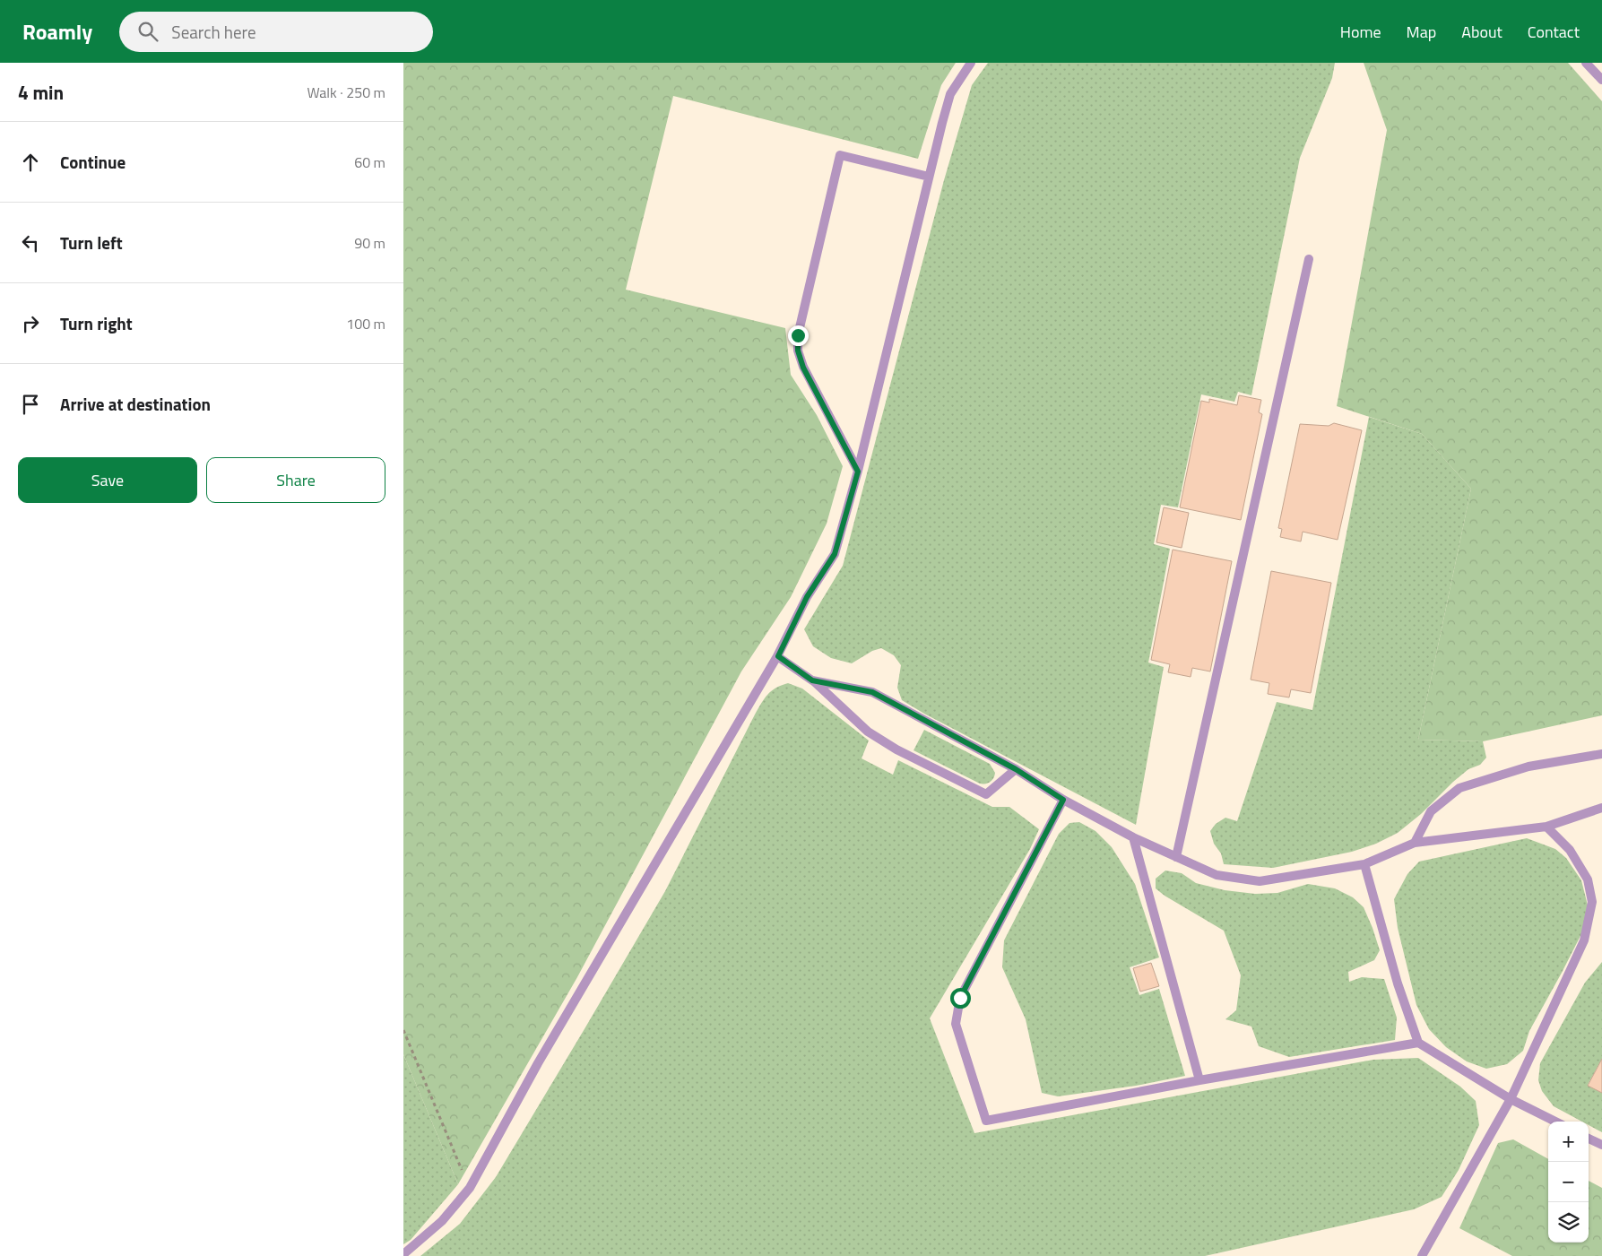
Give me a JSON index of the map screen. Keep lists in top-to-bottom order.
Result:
{
  "page": {
    "header": "Roamly",
    "search": "Search here",
    "nav": [
      "Home",
      "Map",
      "About",
      "Contact"
    ],
    "heading": ["4 min", "Walk · 250 m"],
    "list": [
      ["Continue", "60 m"],
      ["Turn left", "90 m"],
      ["Turn right", "100 m"],
      "Arrive at destination"
    ],
    "buttons": ["Save", "Share"],
    "map_buttons": ["+", "−"]
  }
}
